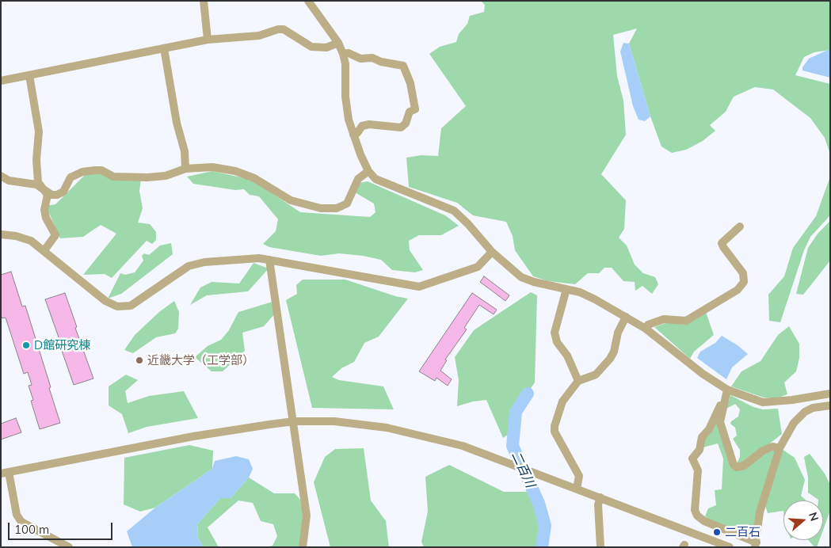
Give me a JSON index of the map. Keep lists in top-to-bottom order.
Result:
{
  "water": ["二百川"],
  "places": ["D館研究棟", "近畿大学（工学部）", "二百石"],
  "scale_bar": "100 m",
  "north": "right"
}
